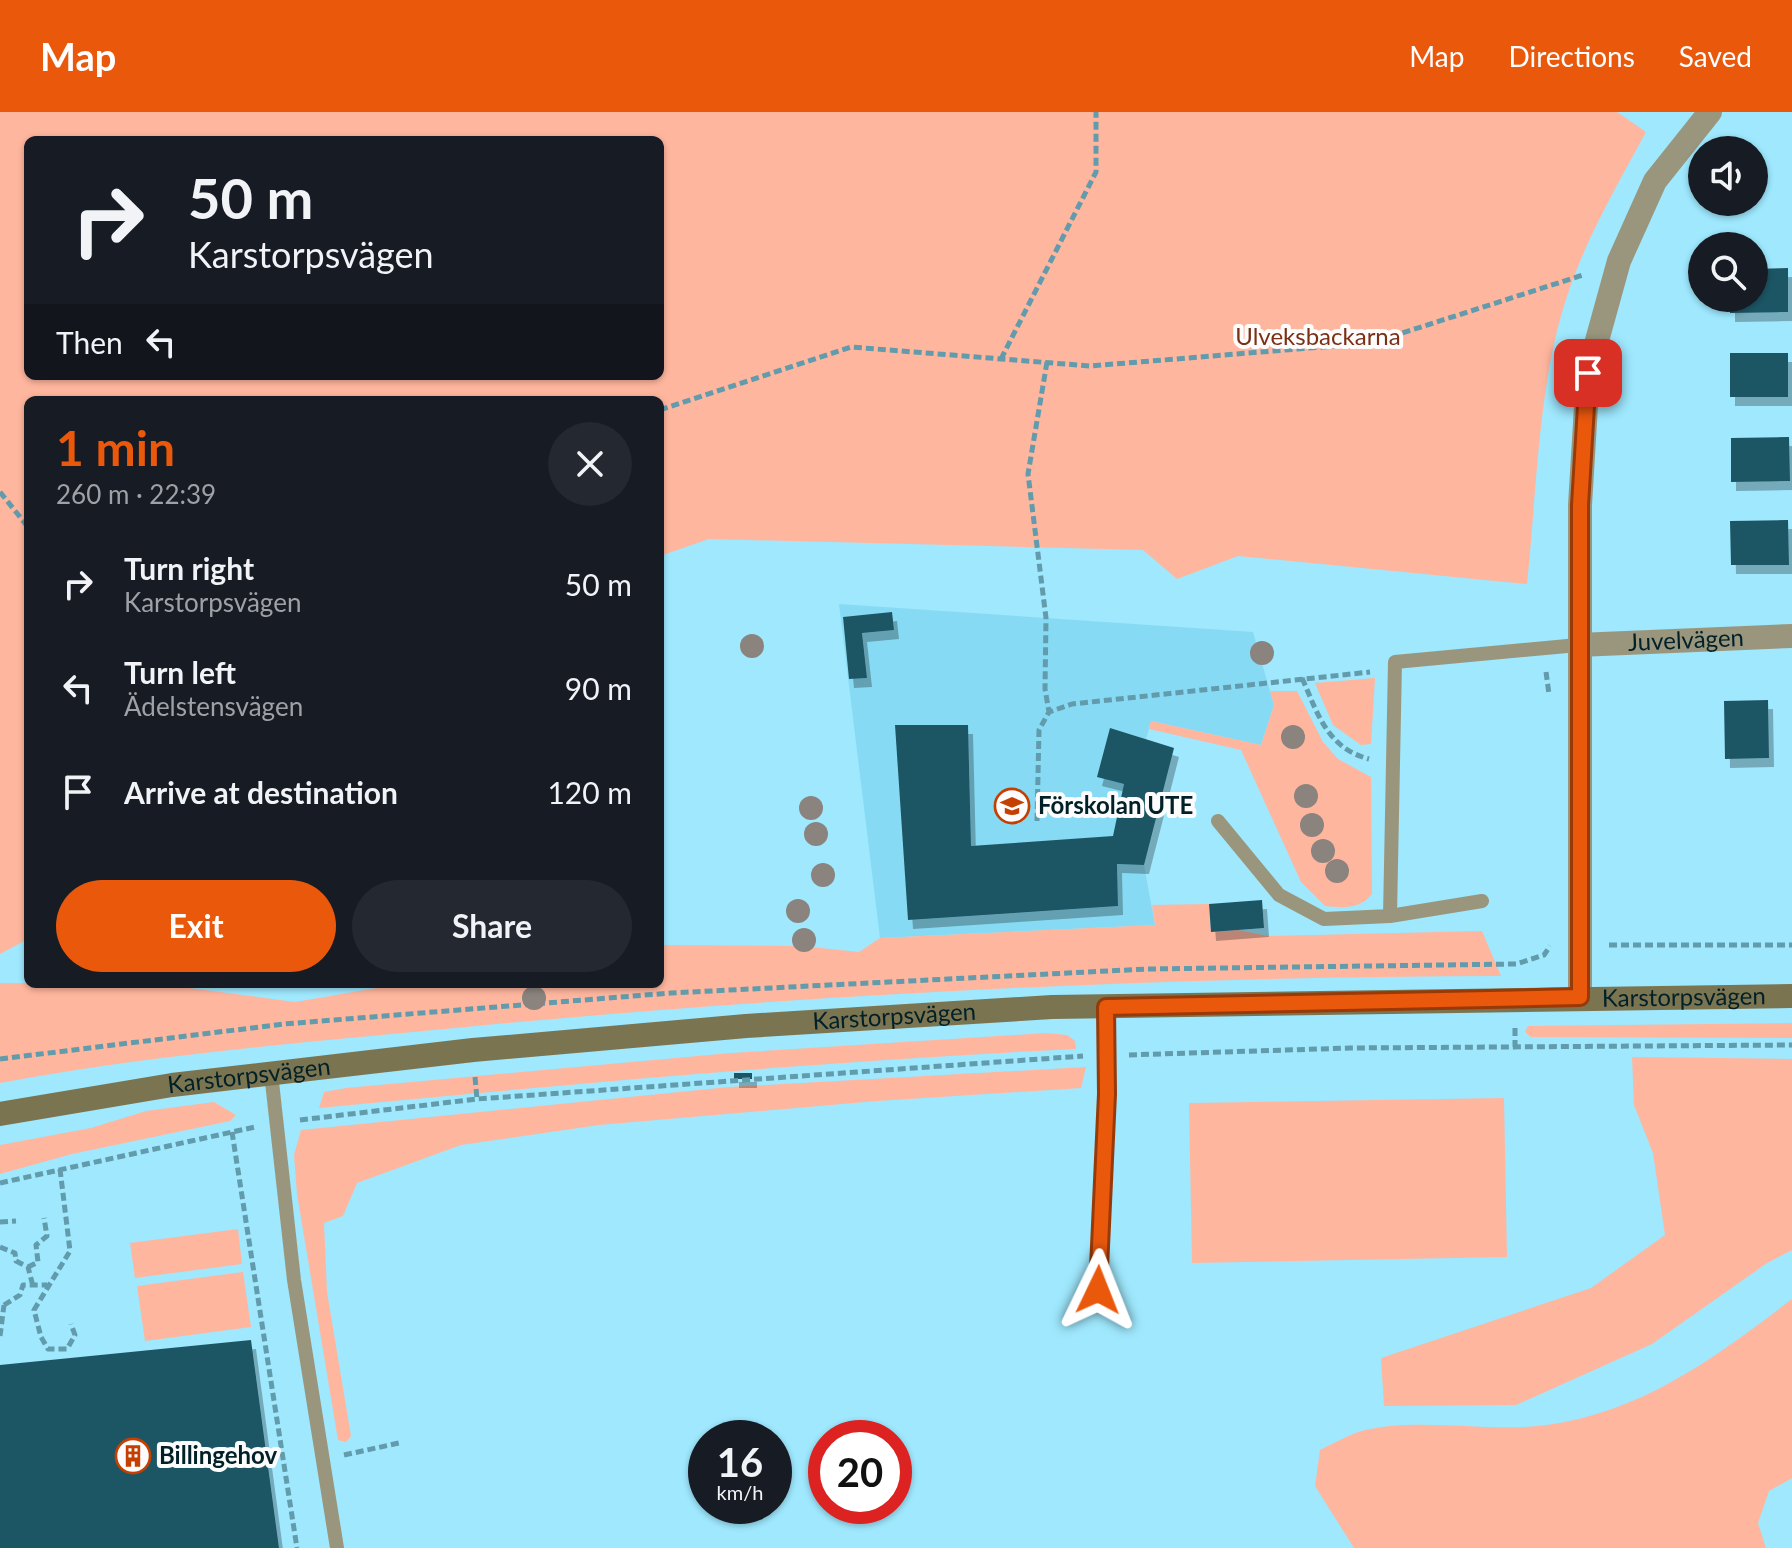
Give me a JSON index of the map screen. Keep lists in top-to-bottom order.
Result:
{
  "streets": {
    "main road": ["Karstorpsvägen"],
    "street": ["Juvelvägen"]
  },
  "parks": ["Ulveksbackarna"],
  "places": {
    "school or university": ["Förskolan UTE"],
    "building": ["Billingehov"]
  },
  "page": {
    "header": "Map",
    "nav": ["Map", "Directions", "Saved"],
    "turn": ["50 m", "Karstorpsvägen"],
    "then": "Then",
    "heading": ["1 min", "260 m · 22:39"],
    "list": [
      {
        "name": "Turn right",
        "note": "Karstorpsvägen",
        "value": "50 m"
      },
      {
        "name": "Turn left",
        "note": "Ädelstensvägen",
        "value": "90 m"
      },
      {
        "name": "Arrive at destination",
        "value": "120 m"
      }
    ],
    "buttons": ["Exit", "Share"],
    "speed": "16 km/h",
    "limit": "20"
  }
}
